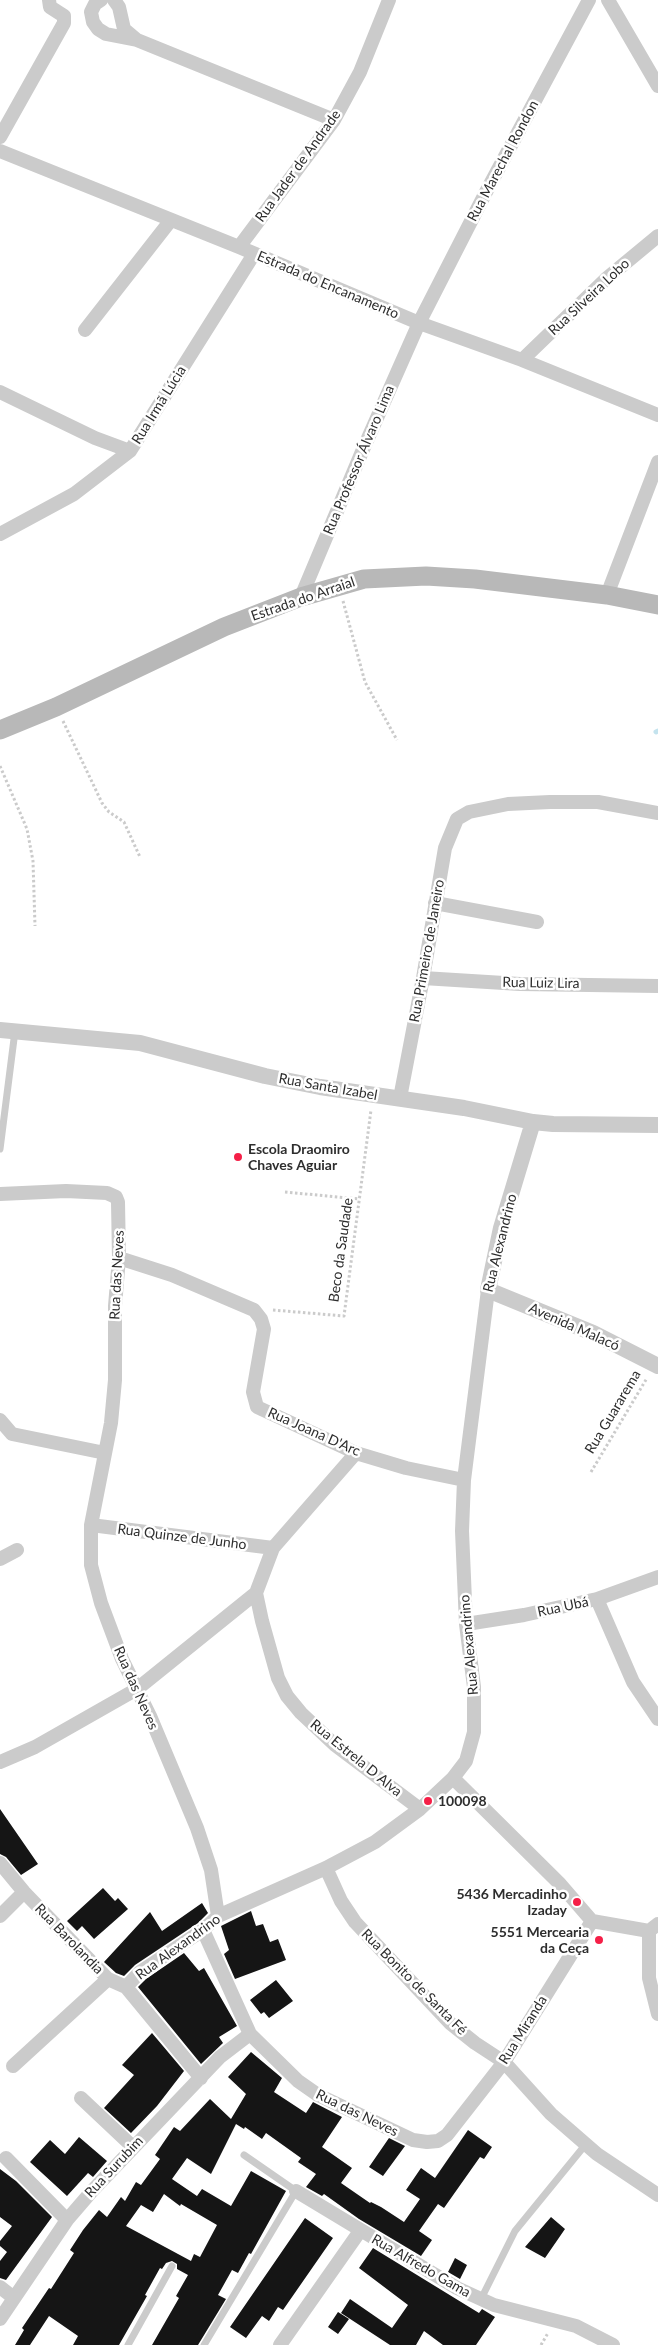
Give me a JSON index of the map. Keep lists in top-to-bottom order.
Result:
{
  "streets": {
    "main road": ["Estrada do Arraial"],
    "street": [
      "Rua Marechal Rondon",
      "Rua Jader de Andrade",
      "Estrada do Encanamento",
      "Rua Silveira Lobo",
      "Rua Irmã Lúcia",
      "Rua Professor Álvaro Lima",
      "Rua Primeiro de Janeiro",
      "Rua Luiz Lira",
      "Rua Santa Izabel",
      "Rua Alexandrino",
      "Rua das Neves",
      "Avenida Malacó",
      "Rua Joana D'Arc",
      "Rua Quinze de Junho",
      "Rua Ubá",
      "Rua Estrela D Alva",
      "Rua Barolandia",
      "Rua Bonito de Santa Fé",
      "Rua Miranda",
      "Rua Surubim",
      "Rua Alfredo Gama"
    ],
    "path": ["Beco da Saudade", "Rua Guararema"]
  },
  "crossings": [
    ["Rua Marechal Rondon", "Estrada do Encanamento"],
    ["Rua Marechal Rondon", "Rua Professor Álvaro Lima"],
    ["Rua Jader de Andrade", "Estrada do Encanamento"],
    ["Estrada do Encanamento", "Rua Silveira Lobo"],
    ["Estrada do Encanamento", "Rua Irmã Lúcia"],
    ["Estrada do Encanamento", "Rua Professor Álvaro Lima"],
    ["Rua Professor Álvaro Lima", "Estrada do Arraial"],
    ["Rua Primeiro de Janeiro", "Rua Luiz Lira"],
    ["Rua Primeiro de Janeiro", "Rua Santa Izabel"],
    ["Rua Santa Izabel", "Rua Alexandrino"],
    ["Rua Santa Izabel", "Beco da Saudade"],
    ["Rua Alexandrino", "Rua das Neves"],
    ["Rua Alexandrino", "Avenida Malacó"],
    ["Rua Alexandrino", "Rua Joana D'Arc"],
    ["Rua Alexandrino", "Rua Ubá"],
    ["Rua Alexandrino", "Rua Estrela D Alva"],
    ["Rua Alexandrino", "Rua Barolandia"],
    ["Rua Alexandrino", "Rua Bonito de Santa Fé"],
    ["Beco da Saudade", "Rua Joana D'Arc"],
    ["Rua das Neves", "Rua Quinze de Junho"],
    ["Rua das Neves", "Rua Miranda"],
    ["Rua das Neves", "Rua Surubim"],
    ["Avenida Malacó", "Rua Guararema"],
    ["Rua Barolandia", "Rua Surubim"],
    ["Rua Bonito de Santa Fé", "Rua Miranda"]
  ],
  "places": [
    "Escola Draomiro Chaves Aguiar",
    "100098",
    "5436 Mercadinho Izaday",
    "5551 Mercearia da Ceça"
  ]
}
